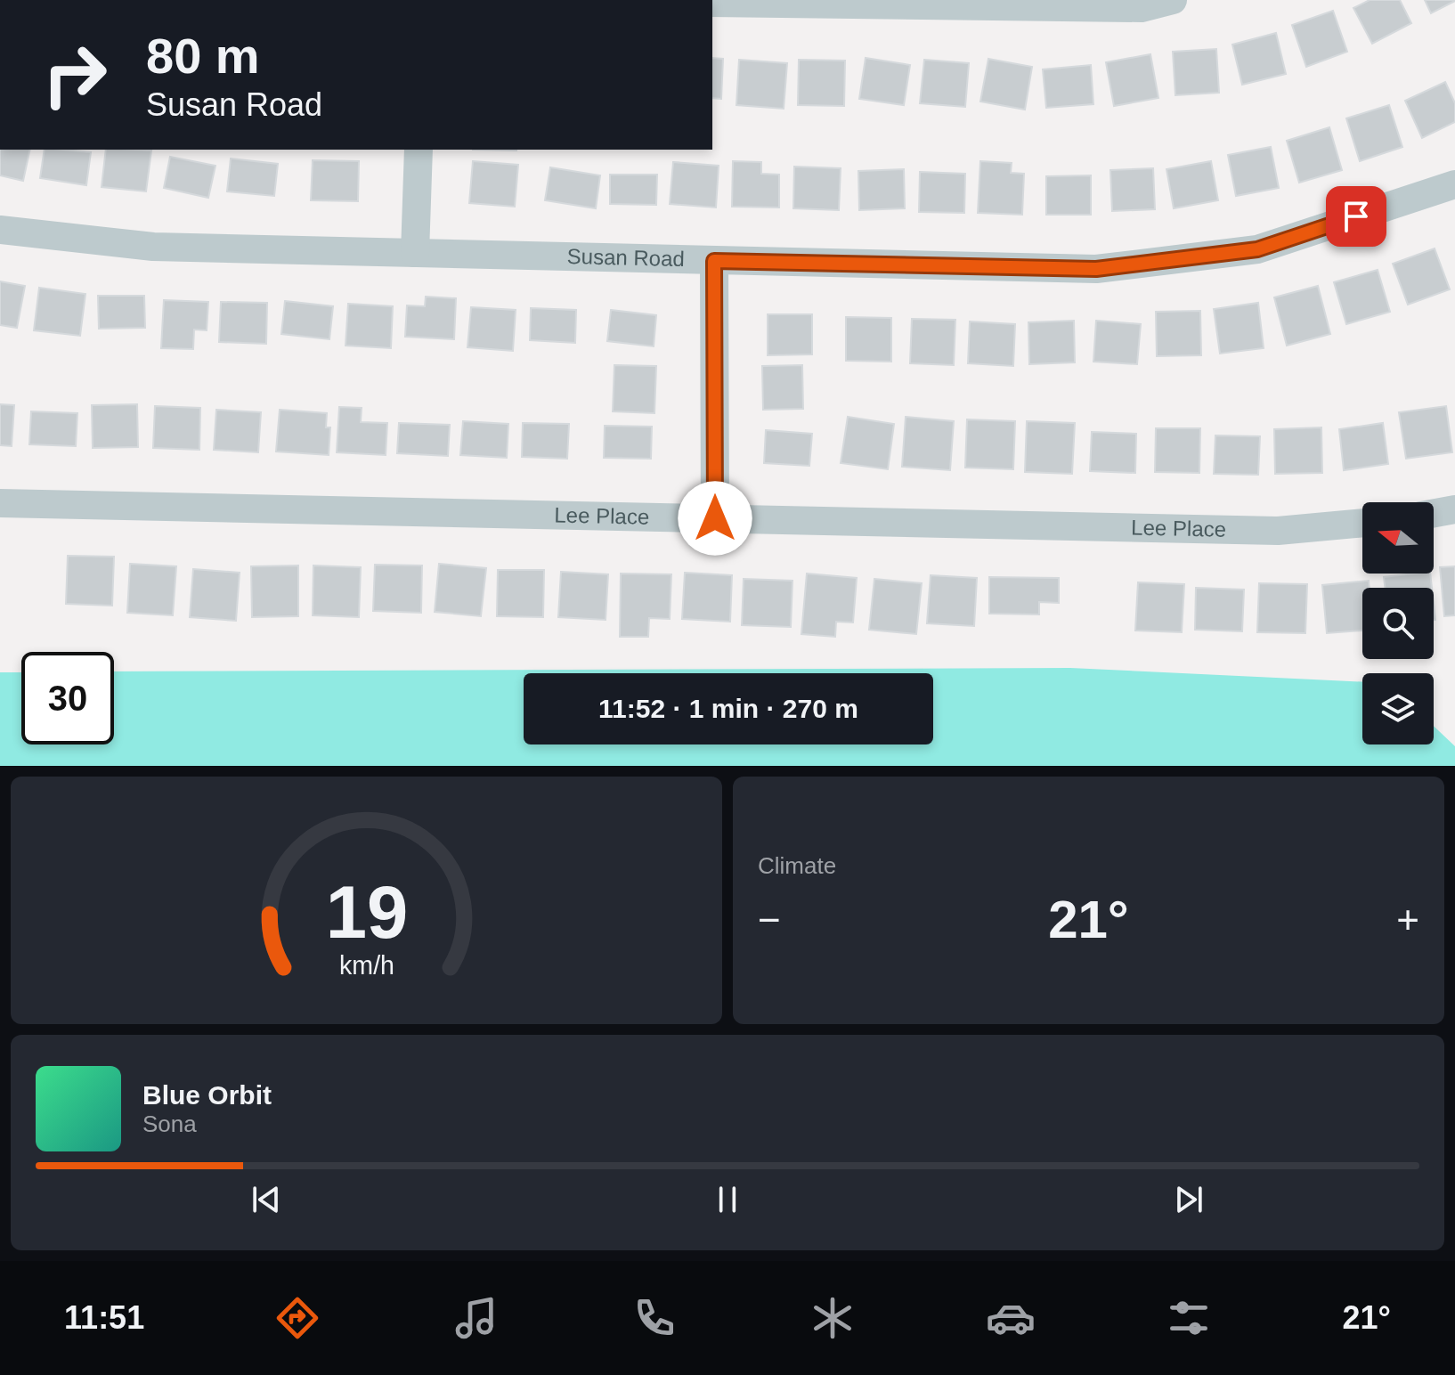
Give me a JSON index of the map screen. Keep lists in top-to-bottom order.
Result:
{
  "streets": {
    "street": ["Susan Road", "Lee Place"]
  },
  "north": "left",
  "page": {
    "turn": ["80 m", "Susan Road"],
    "limit": "30",
    "trip": "11:52 · 1 min · 270 m",
    "tile": "Climate",
    "heat": ["−", "21°", "+"],
    "song": ["Blue Orbit", "Sona"],
    "tabs": ["11:51", "21°"],
    "gauge": ["19", "km/h"]
  }
}
